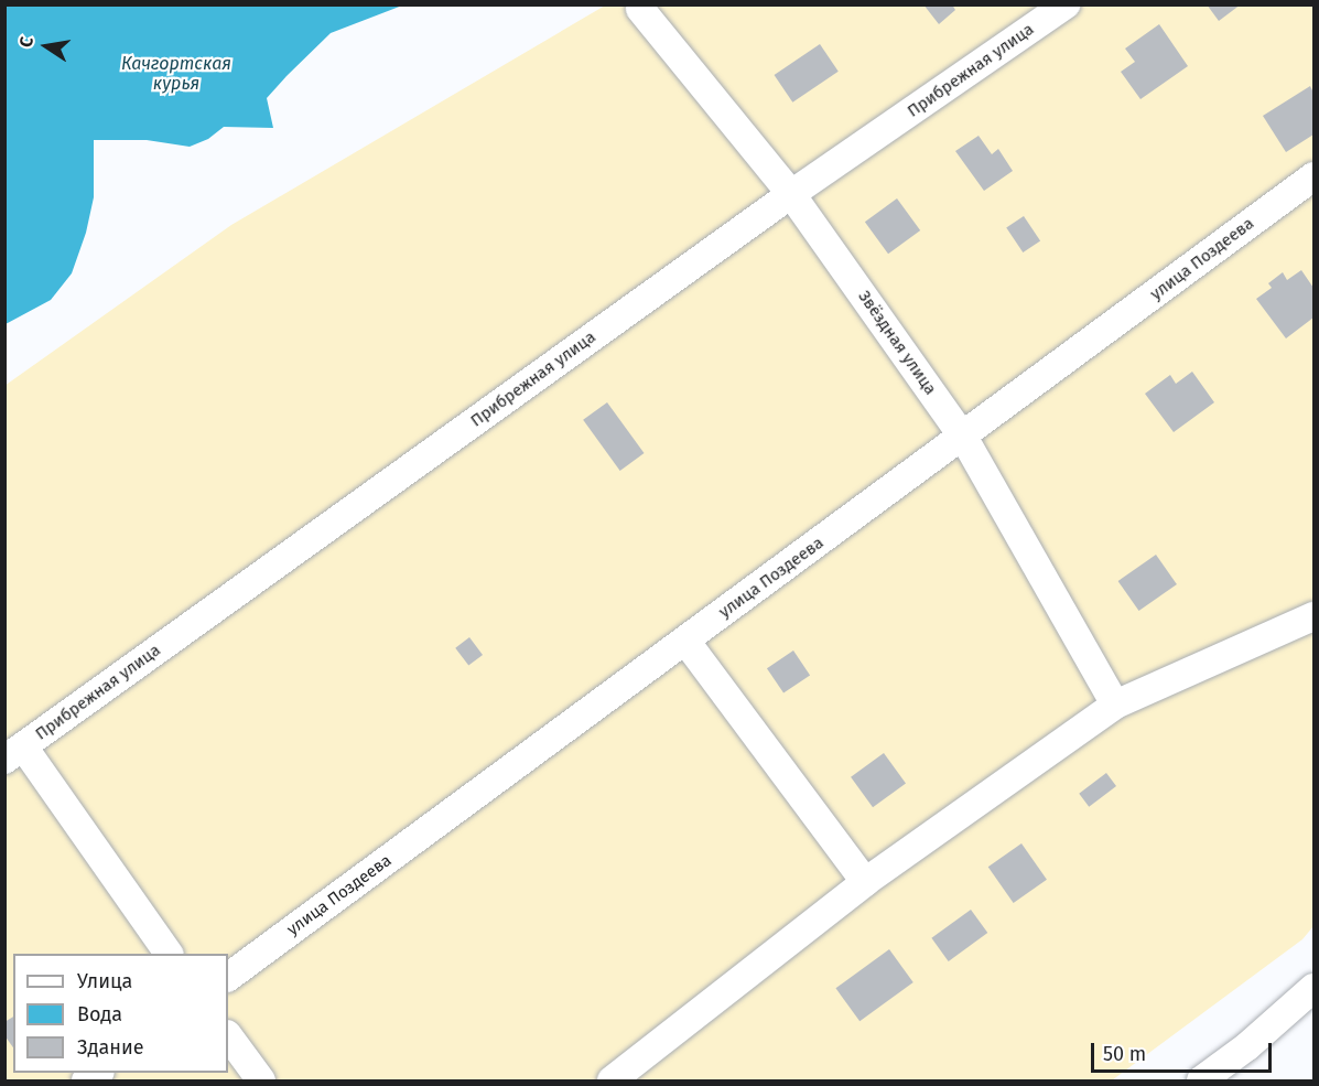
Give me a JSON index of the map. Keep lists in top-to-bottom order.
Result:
{
  "streets": {
    "street": ["Прибрежная улица", "улица Поздеева", "Звёздная улица"]
  },
  "crossings": [
    ["Прибрежная улица", "Звёздная улица"],
    ["улица Поздеева", "Звёздная улица"]
  ],
  "water": ["Качгортская курья"],
  "legend": ["Улица", "Вода", "Здание"],
  "scale_bar": "50 m",
  "north": "left"
}
